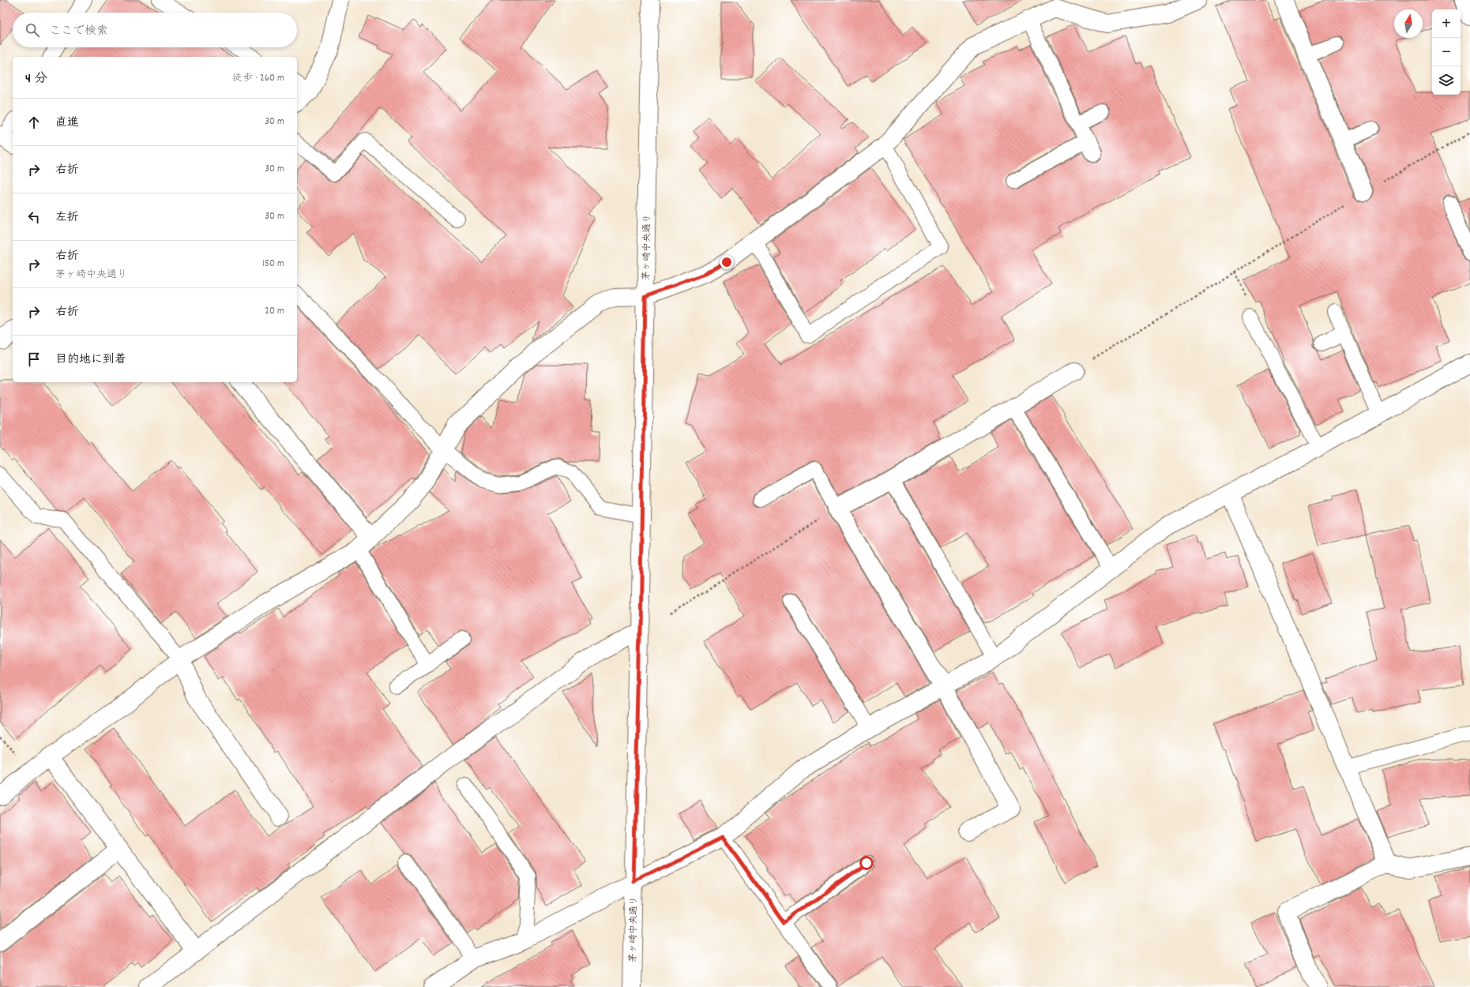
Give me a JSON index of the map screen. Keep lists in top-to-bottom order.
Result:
{
  "streets": {
    "street": ["茅ヶ崎中央通り"]
  },
  "north": "top",
  "page": {
    "map_buttons": ["+", "−"],
    "search": "ここで検索",
    "heading": ["4 分", "徒歩 · 260 m"],
    "list": [
      ["直進", "30 m"],
      ["右折", "30 m"],
      ["左折", "30 m"],
      ["右折", "茅ヶ崎中央通り", "150 m"],
      ["右折", "20 m"],
      "目的地に到着"
    ]
  }
}
